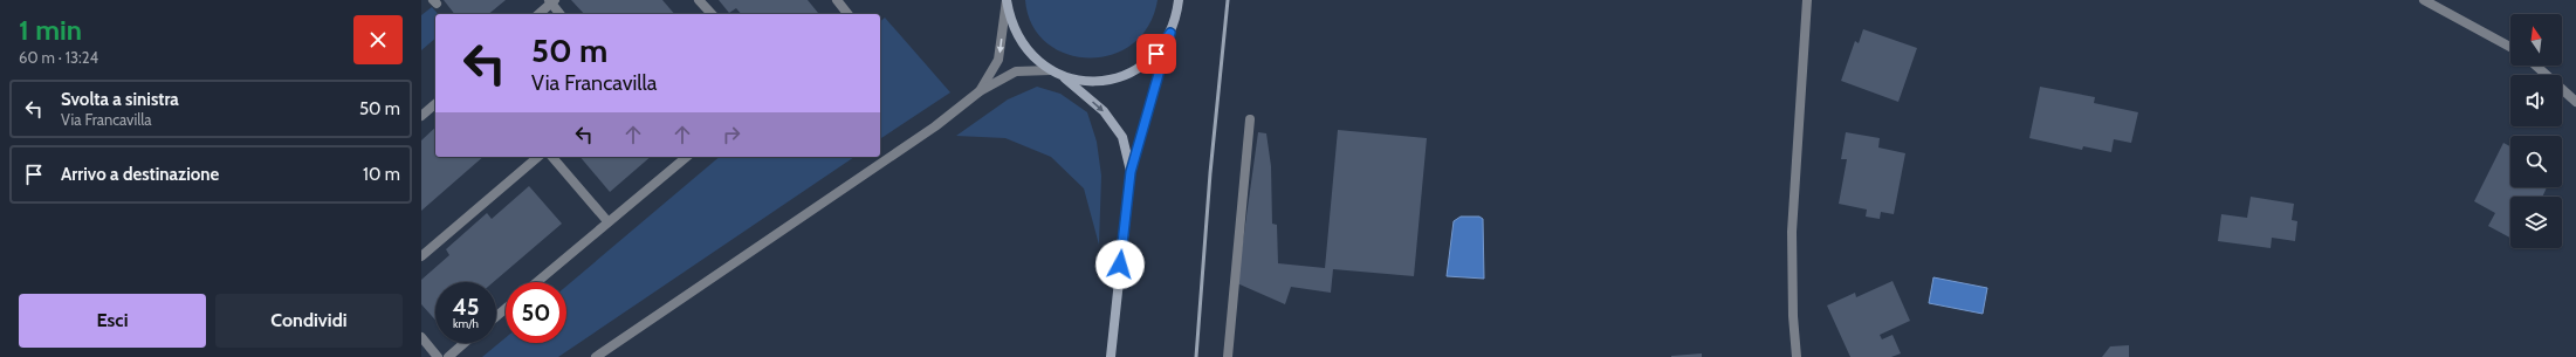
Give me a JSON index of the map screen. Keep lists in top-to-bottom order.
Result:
{
  "north": "top",
  "page": {
    "heading": ["1 min", "60 m · 13:24"],
    "turn": ["50 m", "Via Francavilla"],
    "list": [
      {
        "name": "Svolta a sinistra",
        "note": "Via Francavilla",
        "value": "50 m"
      },
      {
        "name": "Arrivo a destinazione",
        "value": "10 m"
      }
    ],
    "speed": "45 km/h",
    "limit": "50",
    "buttons": ["Esci", "Condividi"]
  }
}
